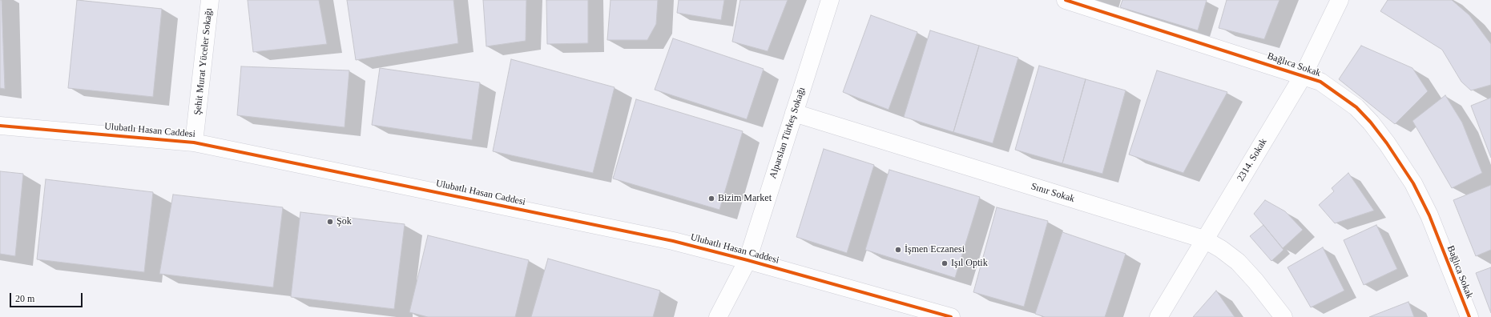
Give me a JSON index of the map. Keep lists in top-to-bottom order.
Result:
{
  "streets": {
    "street": [
      "Şehit Murat Yüceler Sokağı",
      "Bağlıca Sokak",
      "Ulubatlı Hasan Caddesi",
      "Alparslan Türkeş Sokağı",
      "2314. Sokak",
      "Sınır Sokak"
    ]
  },
  "crossings": [
    ["Şehit Murat Yüceler Sokağı", "Ulubatlı Hasan Caddesi"],
    ["Bağlıca Sokak", "2314. Sokak"],
    ["Ulubatlı Hasan Caddesi", "Alparslan Türkeş Sokağı"],
    ["Alparslan Türkeş Sokağı", "Sınır Sokak"],
    ["2314. Sokak", "Sınır Sokak"]
  ],
  "places": [
    "Bizim Market",
    "Şok",
    "İşmen Eczanesi",
    "Işıl Optik"
  ],
  "scale_bar": "20 m"
}
